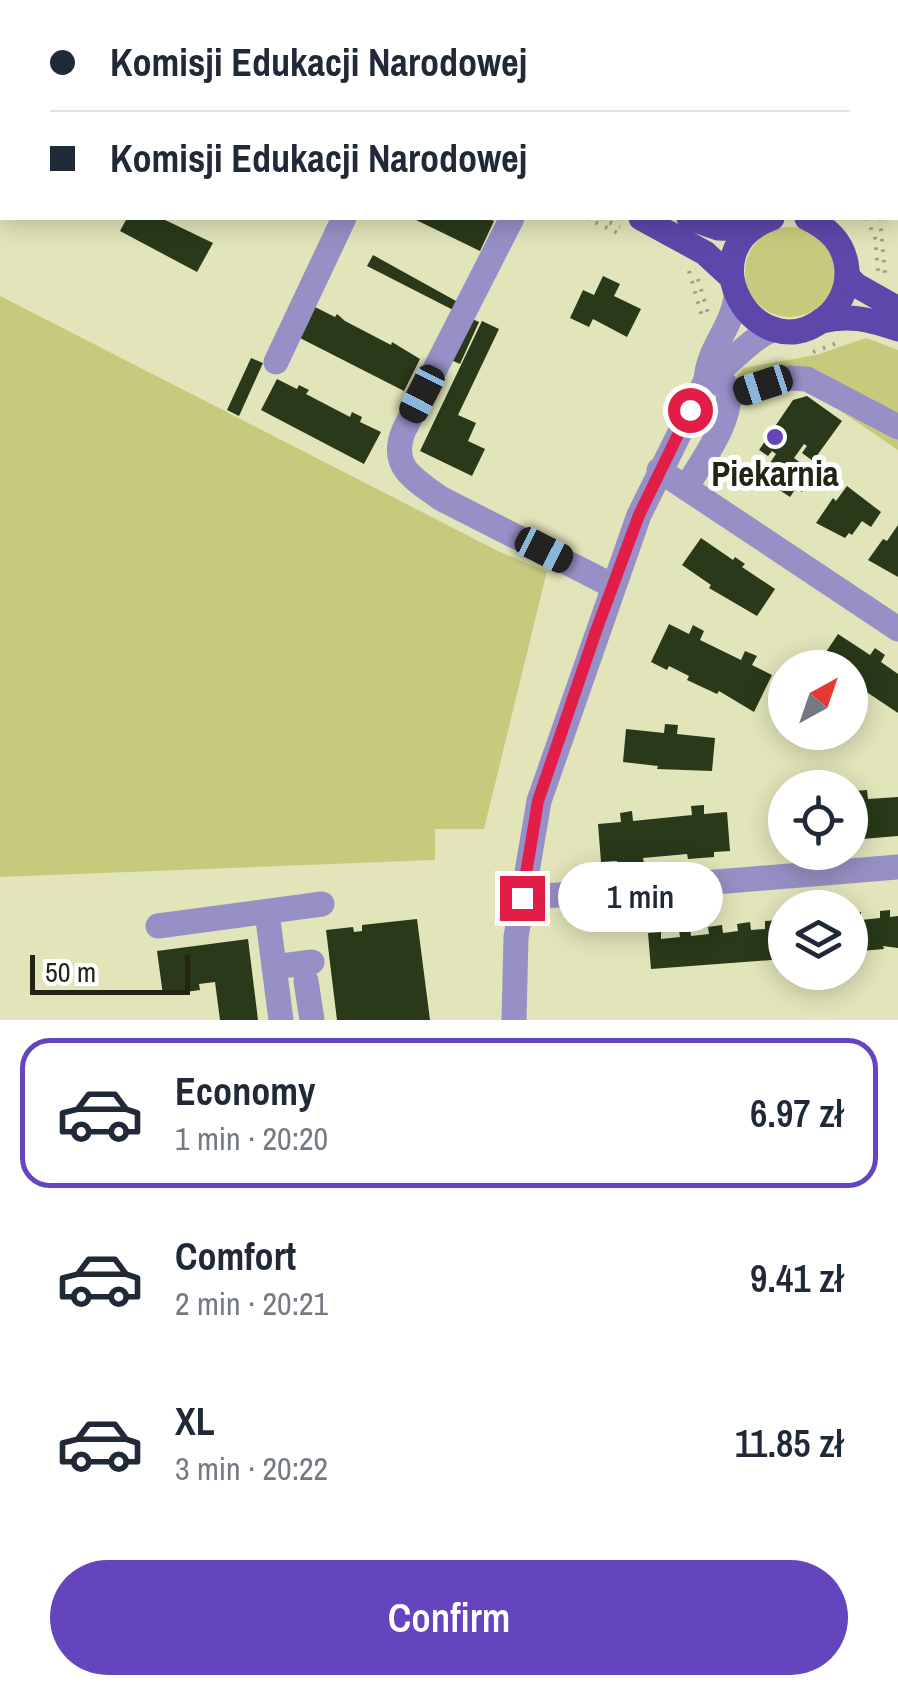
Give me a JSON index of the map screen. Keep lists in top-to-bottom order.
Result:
{
  "places": ["Piekarnia"],
  "scale_bar": "50 m",
  "north": "top right",
  "page": {
    "banner": ["Komisji Edukacji Narodowej", "Komisji Edukacji Narodowej"],
    "bubble": "1 min",
    "scale": "50 m",
    "list": [
      {
        "name": "Economy",
        "note": "1 min · 20:20",
        "value": "6.97 zł"
      },
      {
        "name": "Comfort",
        "note": "2 min · 20:21",
        "value": "9.41 zł"
      },
      {
        "name": "XL",
        "note": "3 min · 20:22",
        "value": "11.85 zł"
      }
    ],
    "buttons": "Confirm"
  }
}
